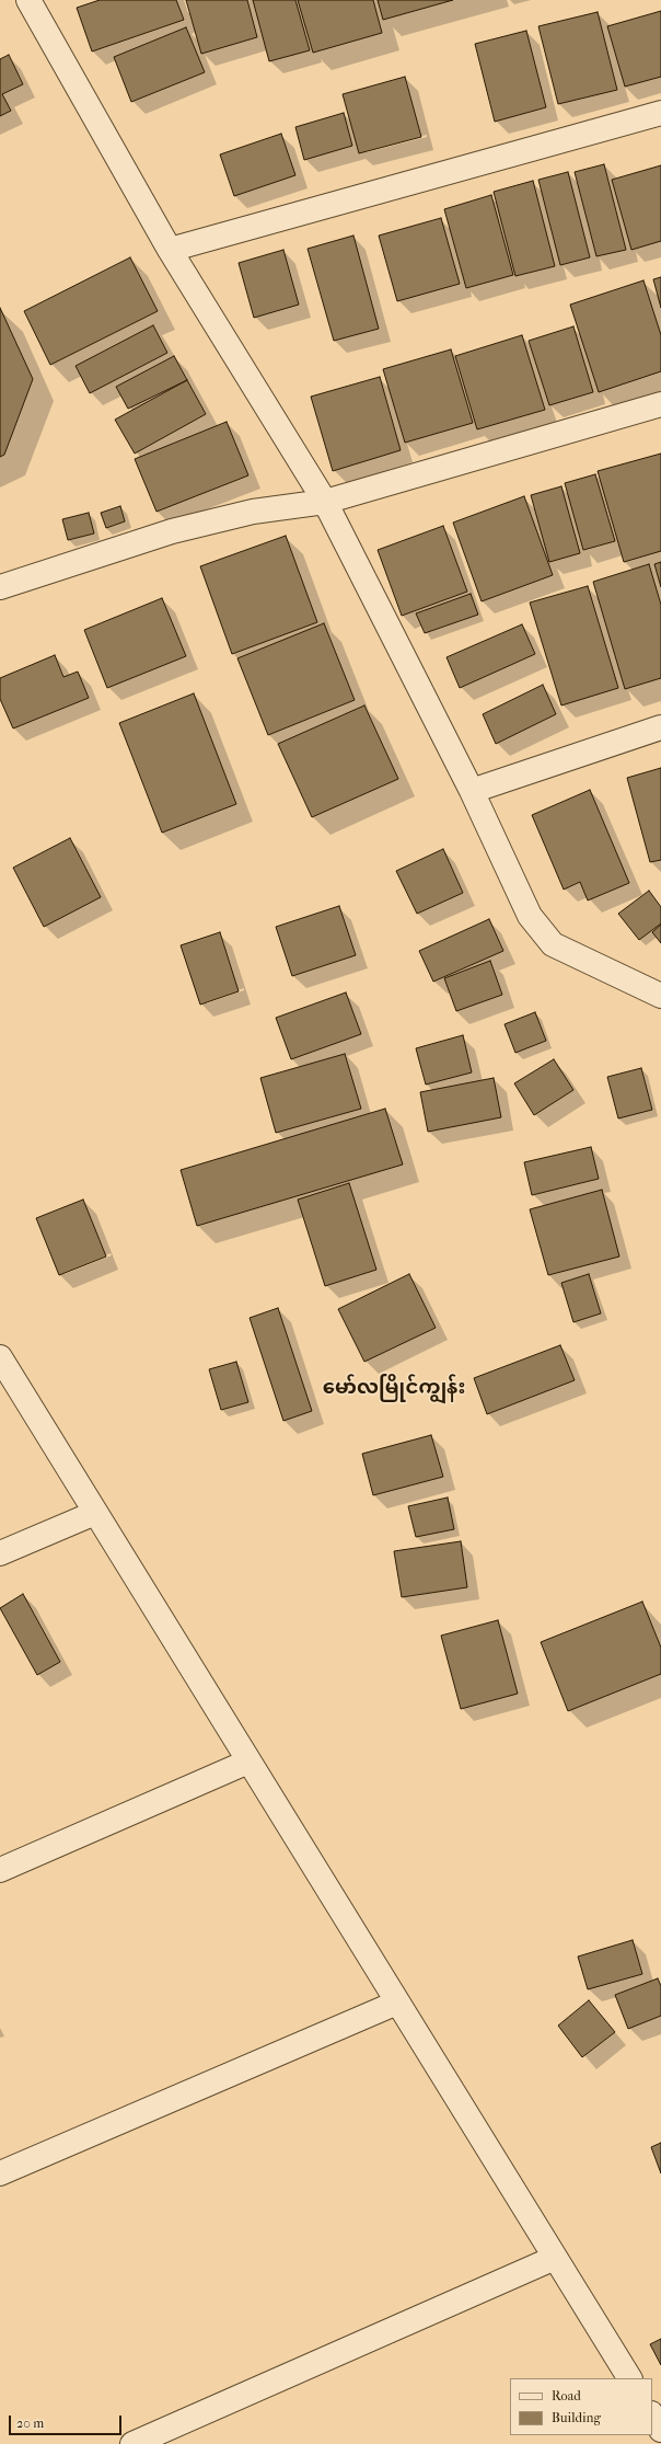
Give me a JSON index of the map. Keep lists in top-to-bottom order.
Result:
{
  "districts": ["မော်လမြိုင်ကျွန်း"],
  "legend": ["Road", "Building"],
  "scale_bar": "20 m"
}
